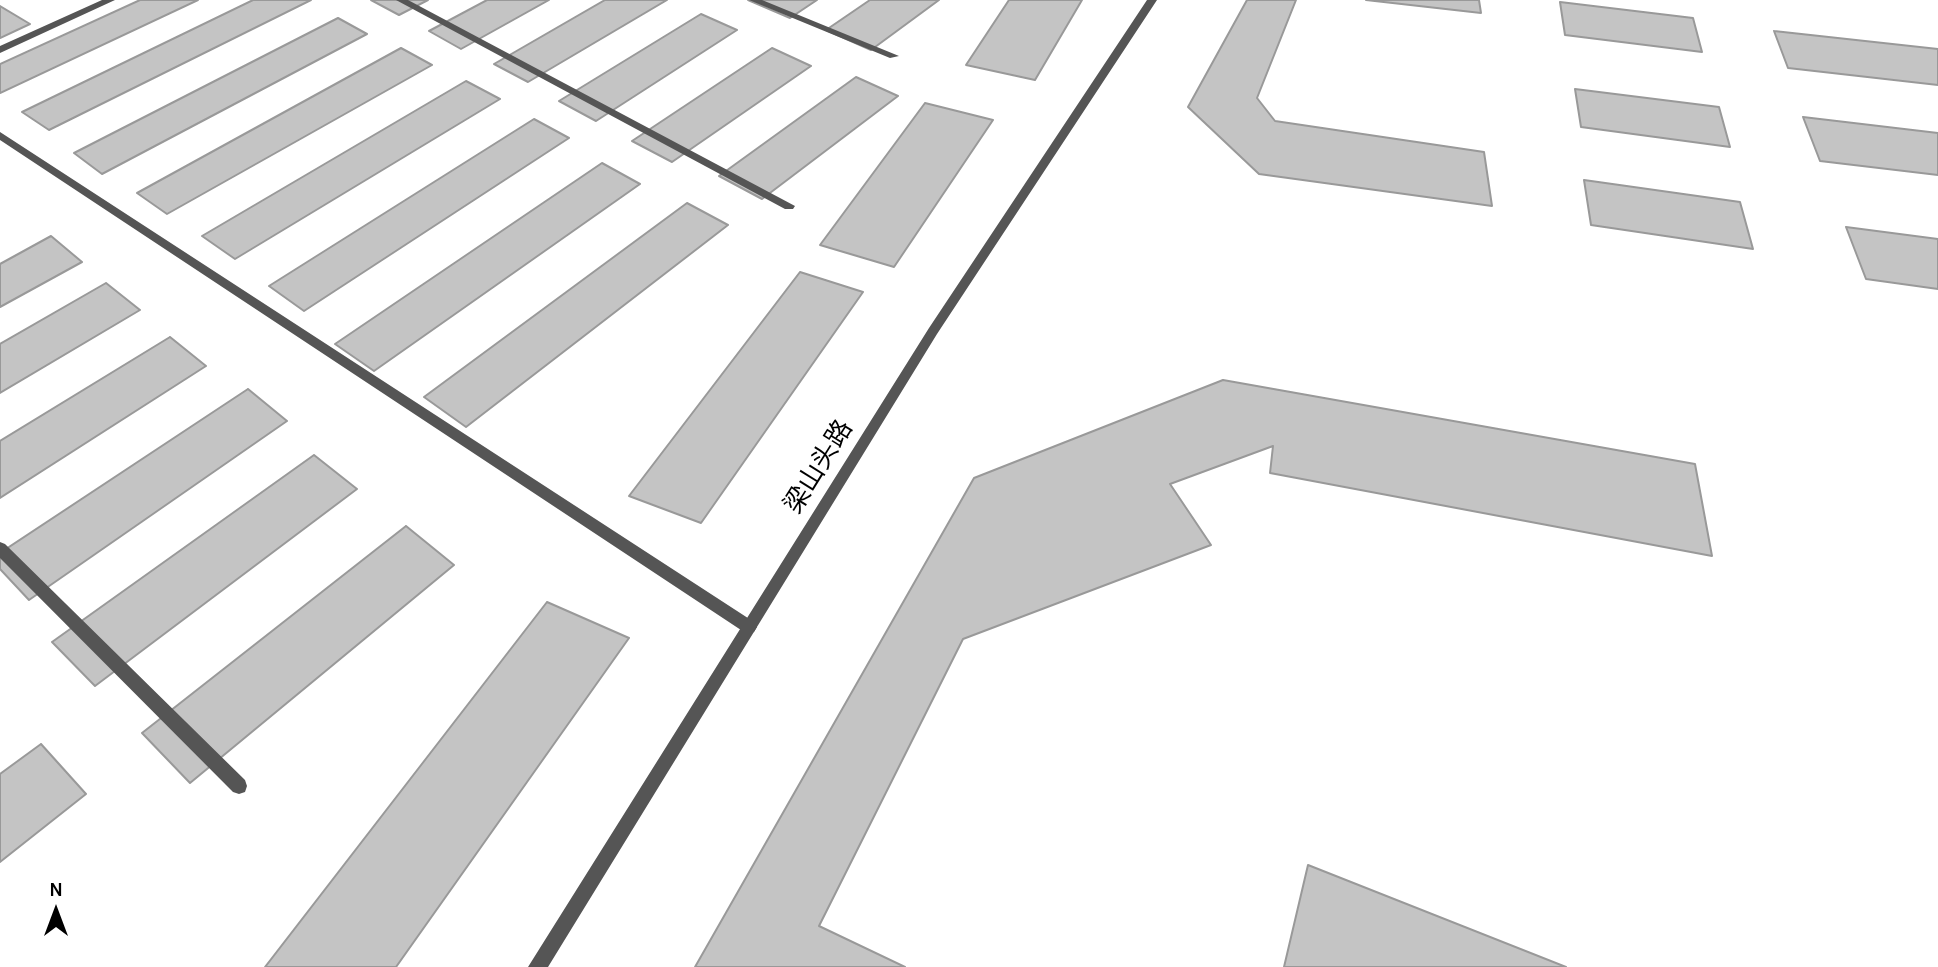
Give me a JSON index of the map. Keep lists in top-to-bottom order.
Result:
{
  "streets": {
    "street": ["梁山头路"]
  },
  "north": "top"
}
